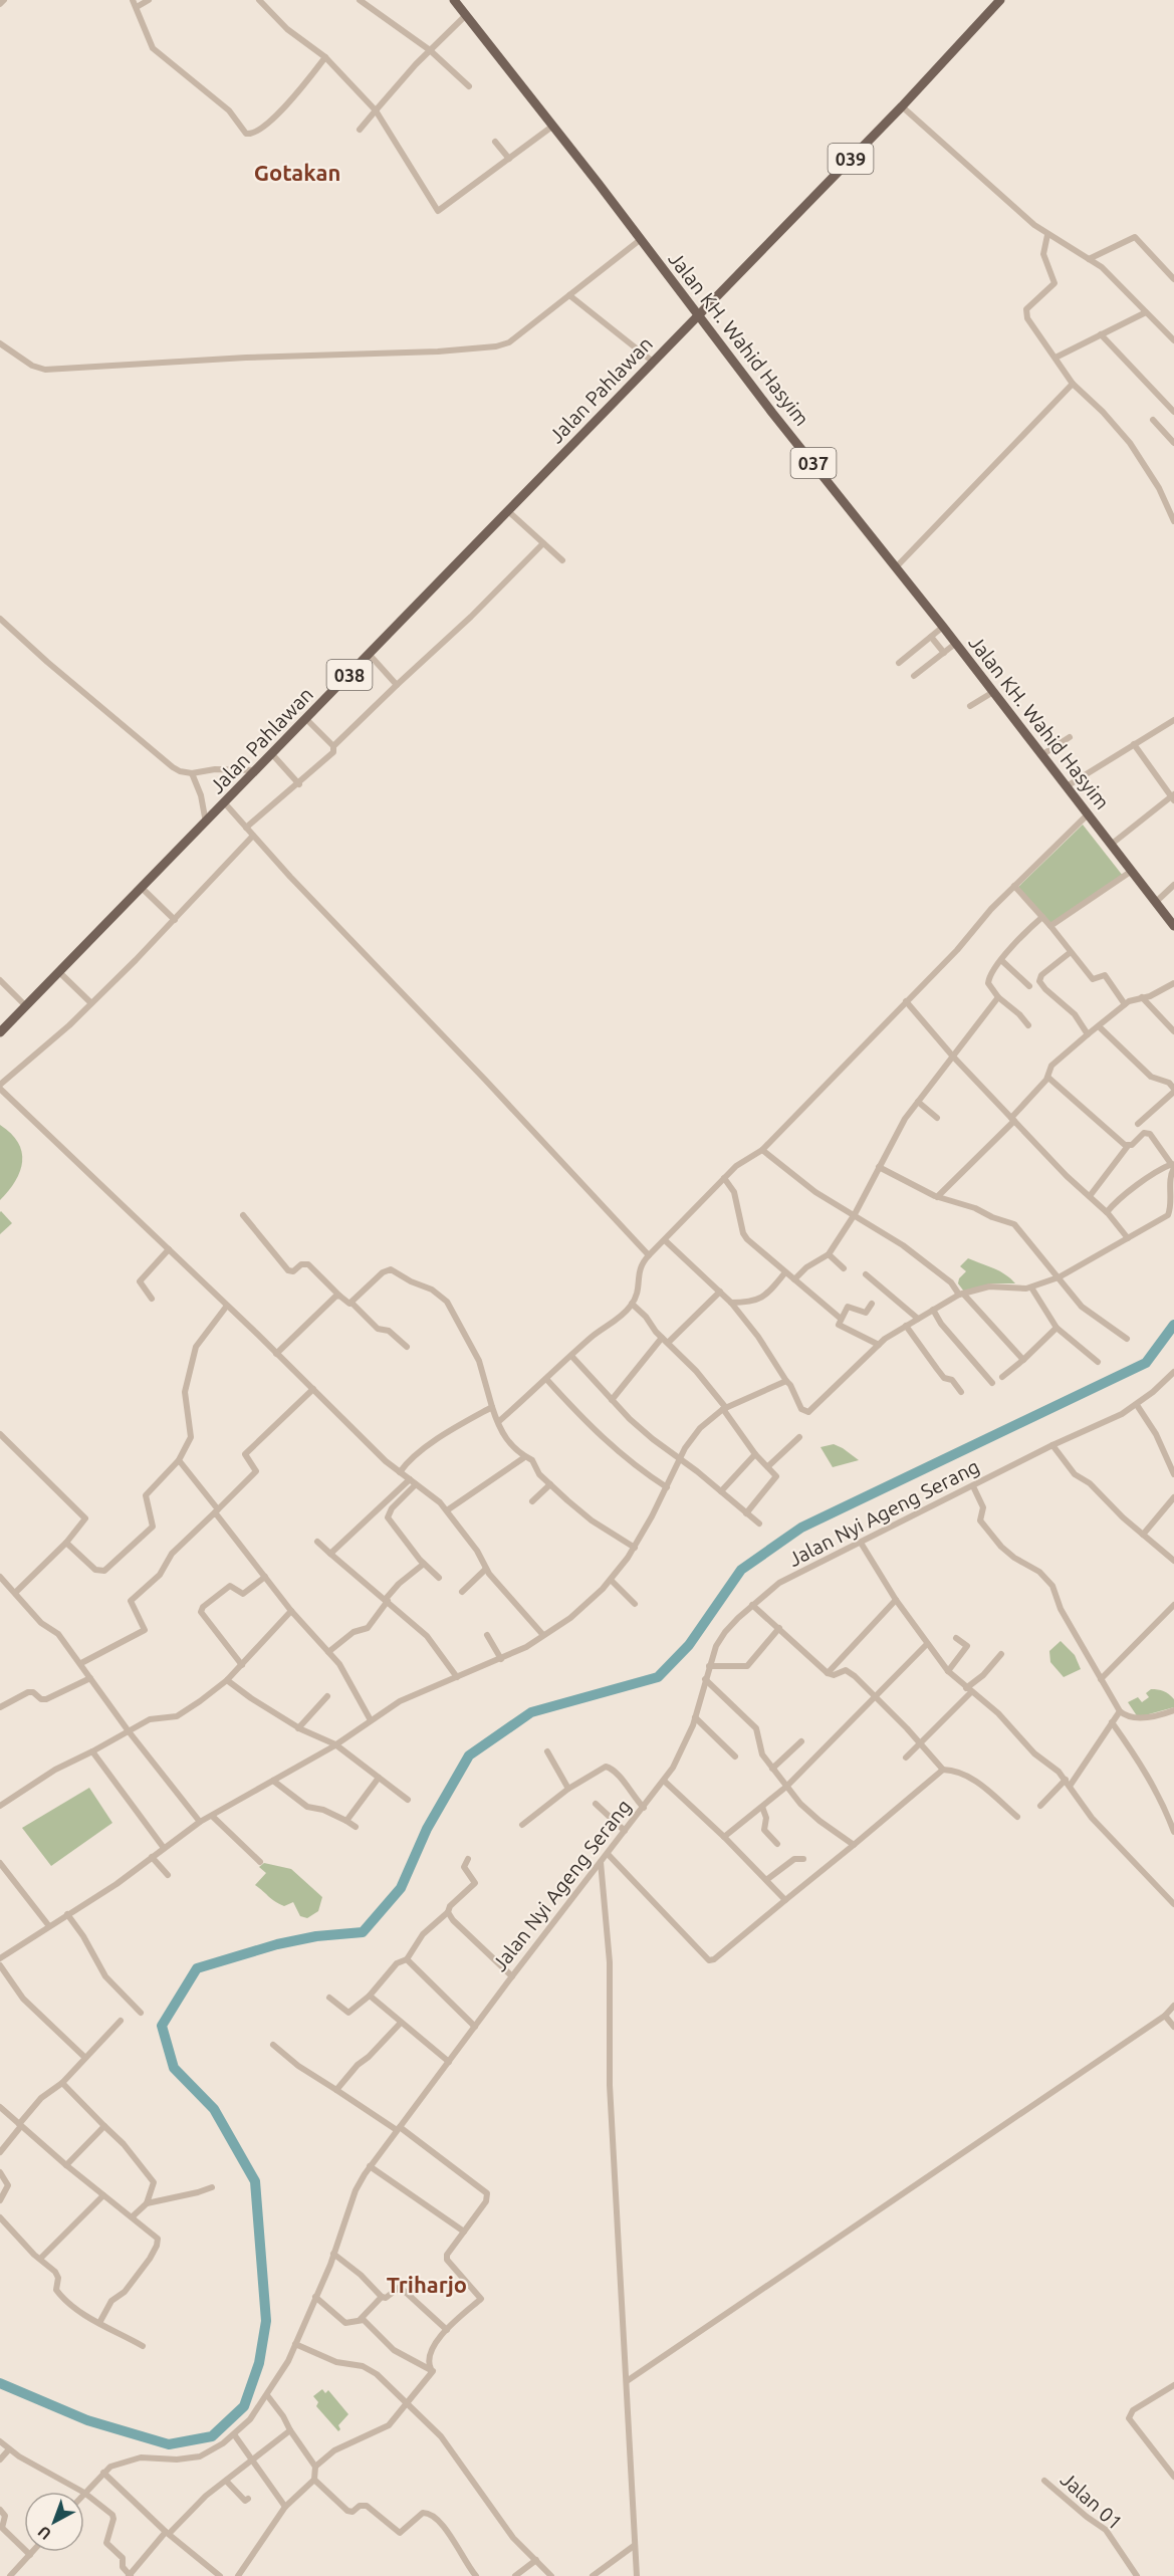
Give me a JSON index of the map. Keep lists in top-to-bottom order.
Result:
{
  "streets": {
    "main road": [
      "039",
      "Jalan KH. Wahid Hasyim",
      "Jalan Pahlawan",
      "037",
      "038"
    ],
    "street": ["Jalan Nyi Ageng Serang", "Jalan 01"]
  },
  "crossings": [
    ["039", "Jalan KH. Wahid Hasyim"],
    ["039", "Jalan Pahlawan"],
    ["Jalan KH. Wahid Hasyim", "Jalan Pahlawan"]
  ],
  "districts": ["Gotakan", "Triharjo"],
  "north": "bottom left"
}
